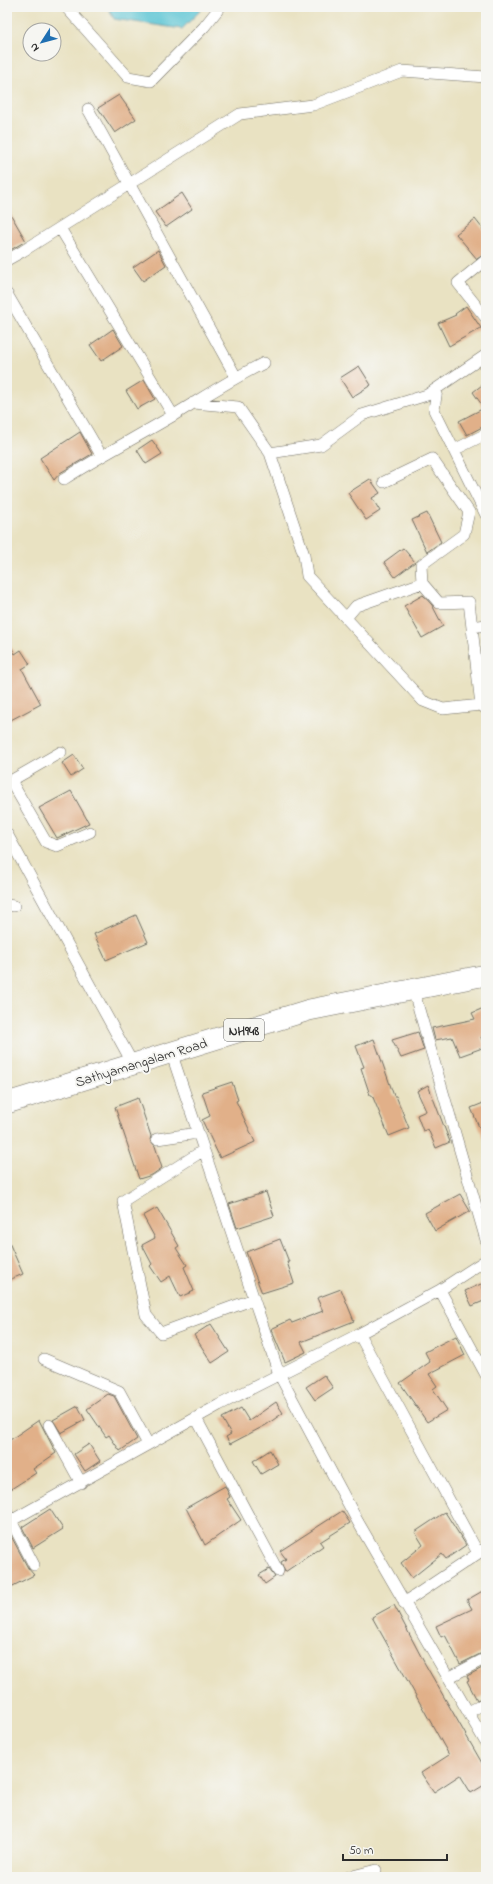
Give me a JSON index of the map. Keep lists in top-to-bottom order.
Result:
{
  "streets": {
    "highway": ["NH948", "Sathyamangalam Road"]
  },
  "scale_bar": "50 m",
  "north": "bottom left"
}
